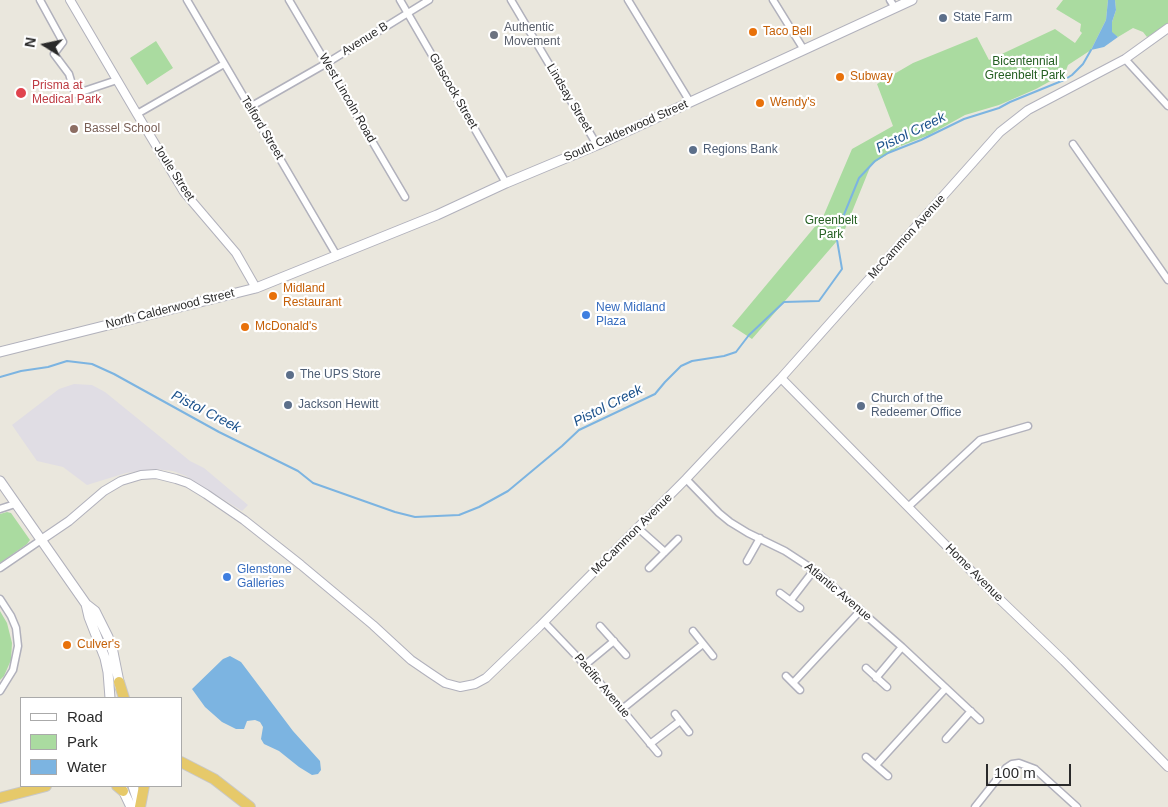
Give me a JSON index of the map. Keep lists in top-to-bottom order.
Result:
{
  "streets": {
    "main road": ["South Calderwood Street", "North Calderwood Street"],
    "street": [
      "Avenue B",
      "Glascock Street",
      "West Lincoln Road",
      "Lindsay Street",
      "Telford Street",
      "Joule Street",
      "McCammon Avenue",
      "Home Avenue",
      "Atlantic Avenue",
      "Pacific Avenue"
    ]
  },
  "crossings": [
    ["Avenue B", "Glascock Street"],
    ["Avenue B", "West Lincoln Road"],
    ["Avenue B", "Telford Street"],
    ["Glascock Street", "South Calderwood Street"],
    ["Lindsay Street", "South Calderwood Street"],
    ["Telford Street", "South Calderwood Street"],
    ["Telford Street", "North Calderwood Street"],
    ["South Calderwood Street", "North Calderwood Street"],
    ["Joule Street", "North Calderwood Street"],
    ["McCammon Avenue", "Home Avenue"],
    ["McCammon Avenue", "Atlantic Avenue"],
    ["McCammon Avenue", "Pacific Avenue"]
  ],
  "water": ["Pistol Creek"],
  "parks": ["Bicentennial Greenbelt Park", "Greenbelt Park"],
  "places": [
    "State Farm",
    "Taco Bell",
    "Authentic Movement",
    "Subway",
    "Prisma at Medical Park",
    "Wendy's",
    "Bassel School",
    "Regions Bank",
    "Midland Restaurant",
    "New Midland Plaza",
    "McDonald's",
    "The UPS Store",
    "Jackson Hewitt",
    "Church of the Redeemer Office",
    "Glenstone Galleries",
    "Culver's"
  ],
  "legend": ["Road", "Park", "Water"],
  "scale_bar": "100 m",
  "north": "left"
}
